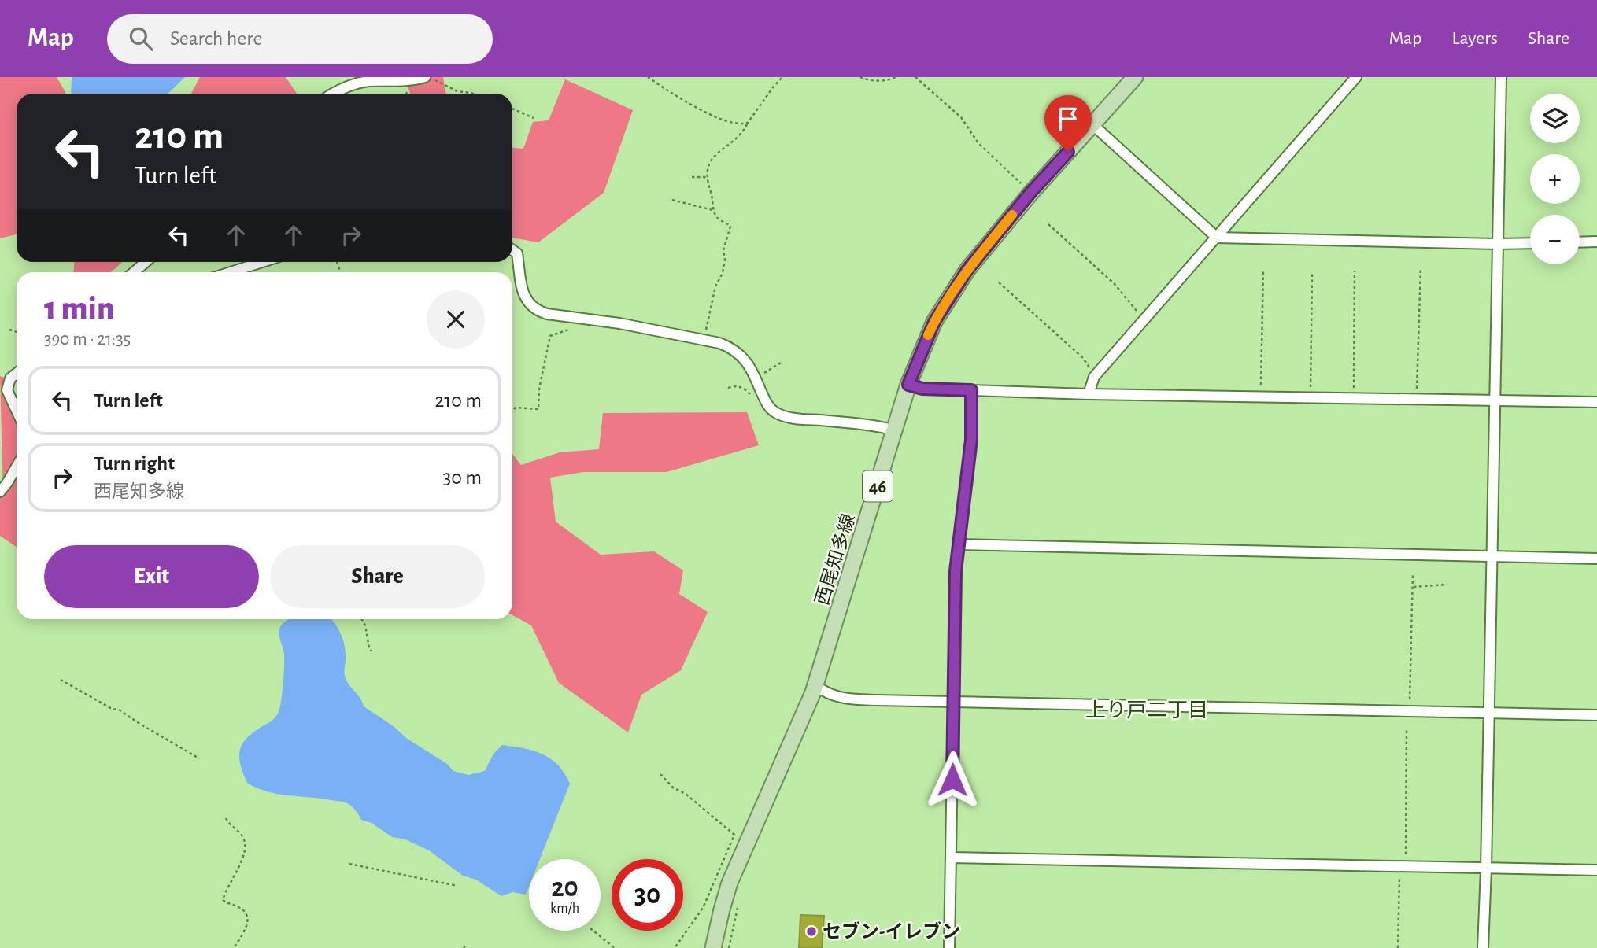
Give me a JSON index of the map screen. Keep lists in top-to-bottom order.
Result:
{
  "streets": {
    "main road": ["46", "西尾知多線"]
  },
  "districts": ["上り戸二丁目"],
  "places": ["セブン-イレブン"],
  "page": {
    "header": "Map",
    "search": "Search here",
    "nav": ["Map", "Layers", "Share"],
    "map_buttons": ["+", "−"],
    "turn": ["210 m", "Turn left"],
    "heading": ["1 min", "390 m · 21:35"],
    "list": [
      {
        "name": "Turn left",
        "value": "210 m"
      },
      {
        "name": "Turn right",
        "note": "西尾知多線",
        "value": "30 m"
      }
    ],
    "buttons": ["Exit", "Share"],
    "speed": "20 km/h",
    "limit": "30"
  }
}
